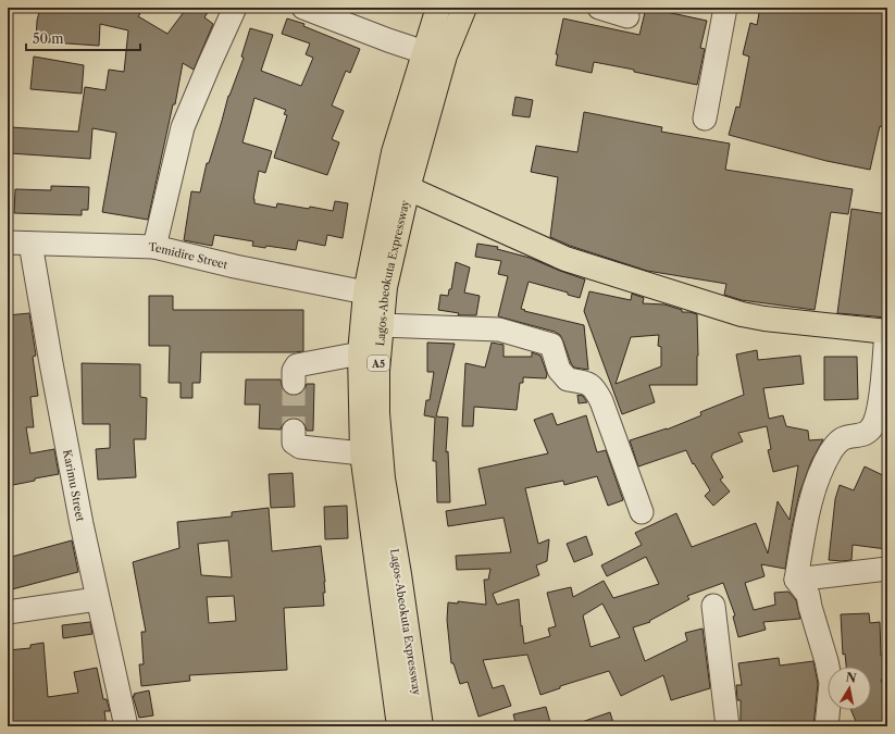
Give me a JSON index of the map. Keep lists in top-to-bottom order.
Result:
{
  "streets": {
    "main road": ["Lagos-Abeokuta Expressway", "A5"],
    "street": ["Temidire Street", "Karimu Street"]
  },
  "crossings": [
    ["Temidire Street", "Lagos-Abeokuta Expressway"],
    ["Temidire Street", "Karimu Street"]
  ],
  "scale_bar": "50 m",
  "north": "top"
}
